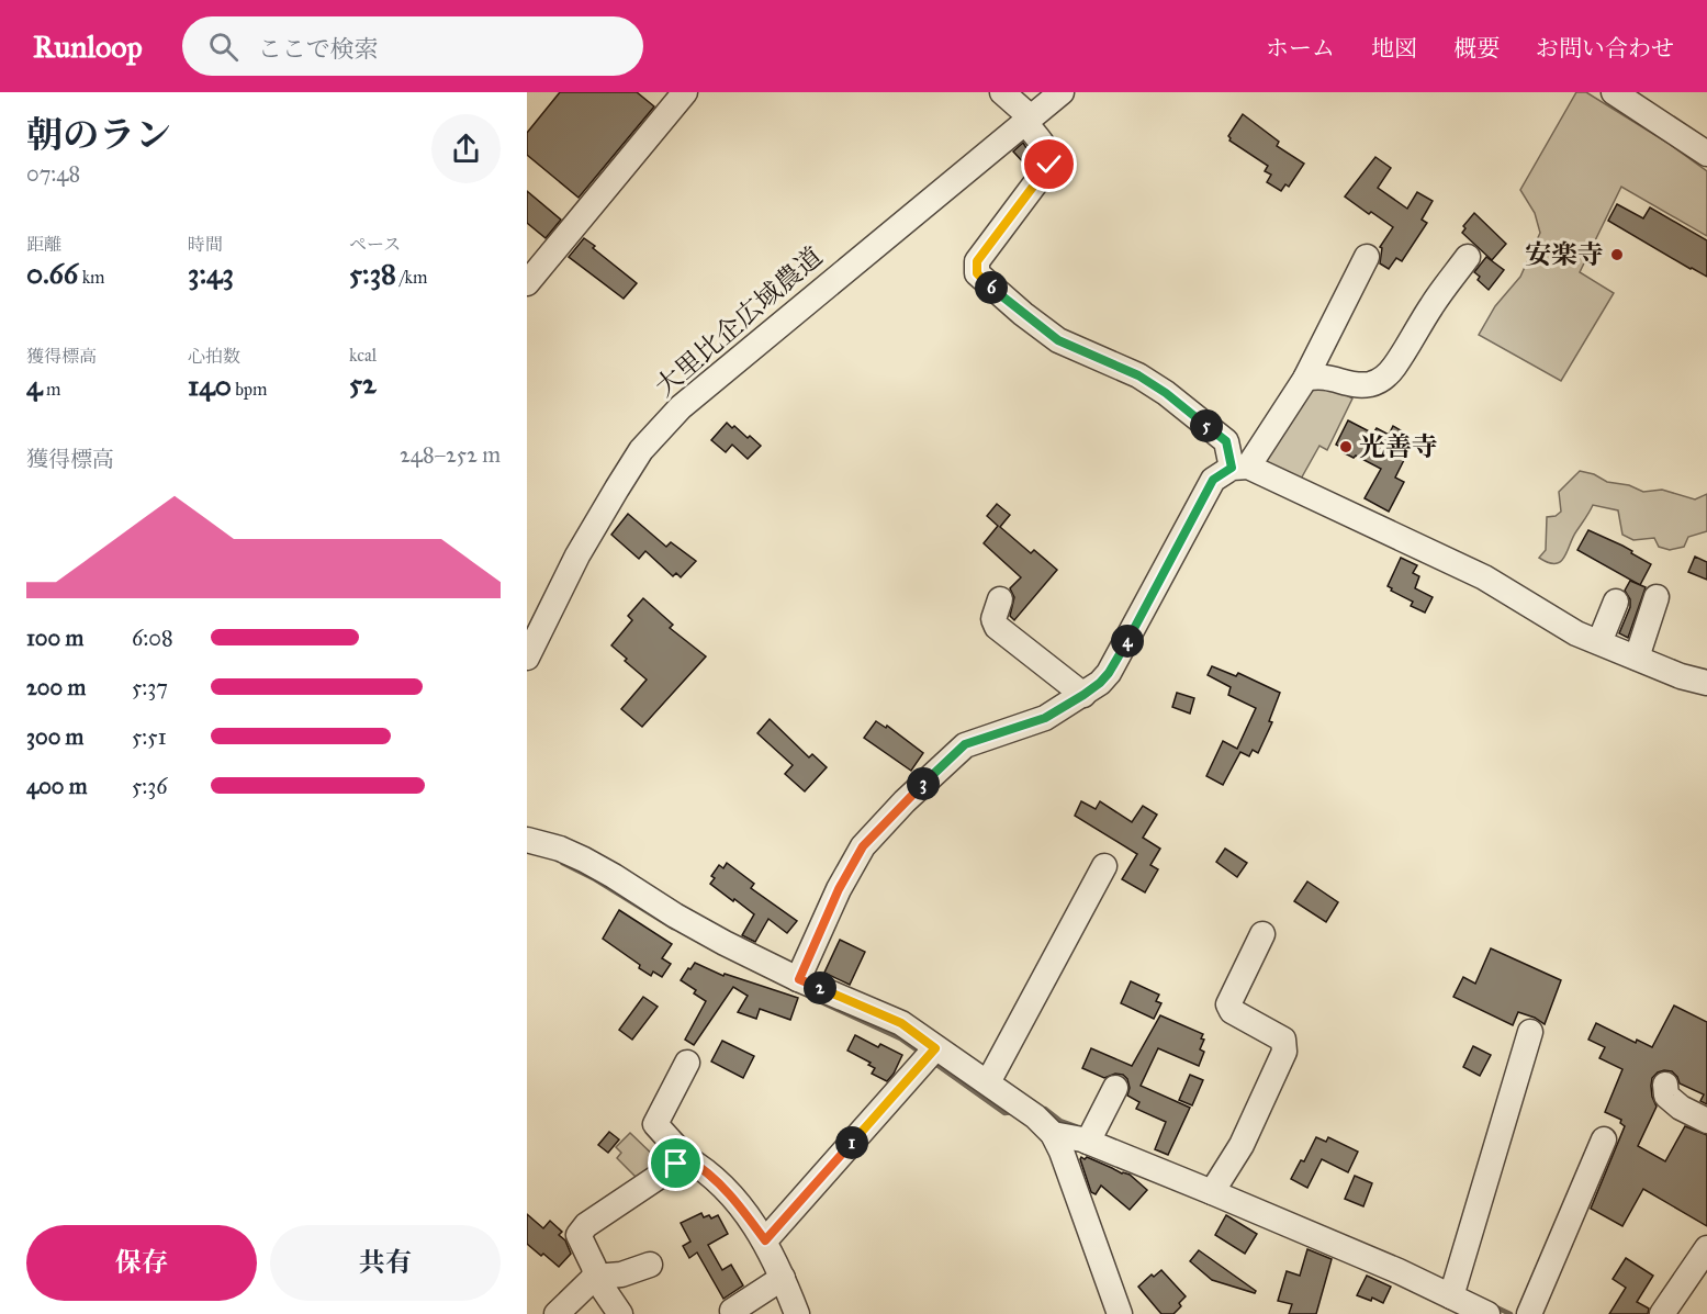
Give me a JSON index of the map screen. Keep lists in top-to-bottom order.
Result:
{
  "streets": {
    "street": ["大里比企広域農道"]
  },
  "places": ["安楽寺", "光善寺"],
  "page": {
    "header": "Runloop",
    "search": "ここで検索",
    "nav": [
      "ホーム",
      "地図",
      "概要",
      "お問い合わせ"
    ],
    "heading": ["朝のラン", "07:48"],
    "stats": [
      ["距離", "0.66 km"],
      ["時間", "3:43"],
      ["ペース", "5:38 /km"],
      ["獲得標高", "4 m"],
      ["心拍数", "140 bpm"],
      ["kcal", "52"]
    ],
    "pins": [
      "6",
      "5",
      "4",
      "3",
      "2",
      "1"
    ],
    "chart": ["獲得標高", "248–252 m"],
    "list": [
      {
        "name": "100 m",
        "note": "6:08"
      },
      {
        "name": "200 m",
        "note": "5:37"
      },
      {
        "name": "300 m",
        "note": "5:51"
      },
      {
        "name": "400 m",
        "note": "5:36"
      }
    ],
    "buttons": ["保存", "共有"]
  }
}
